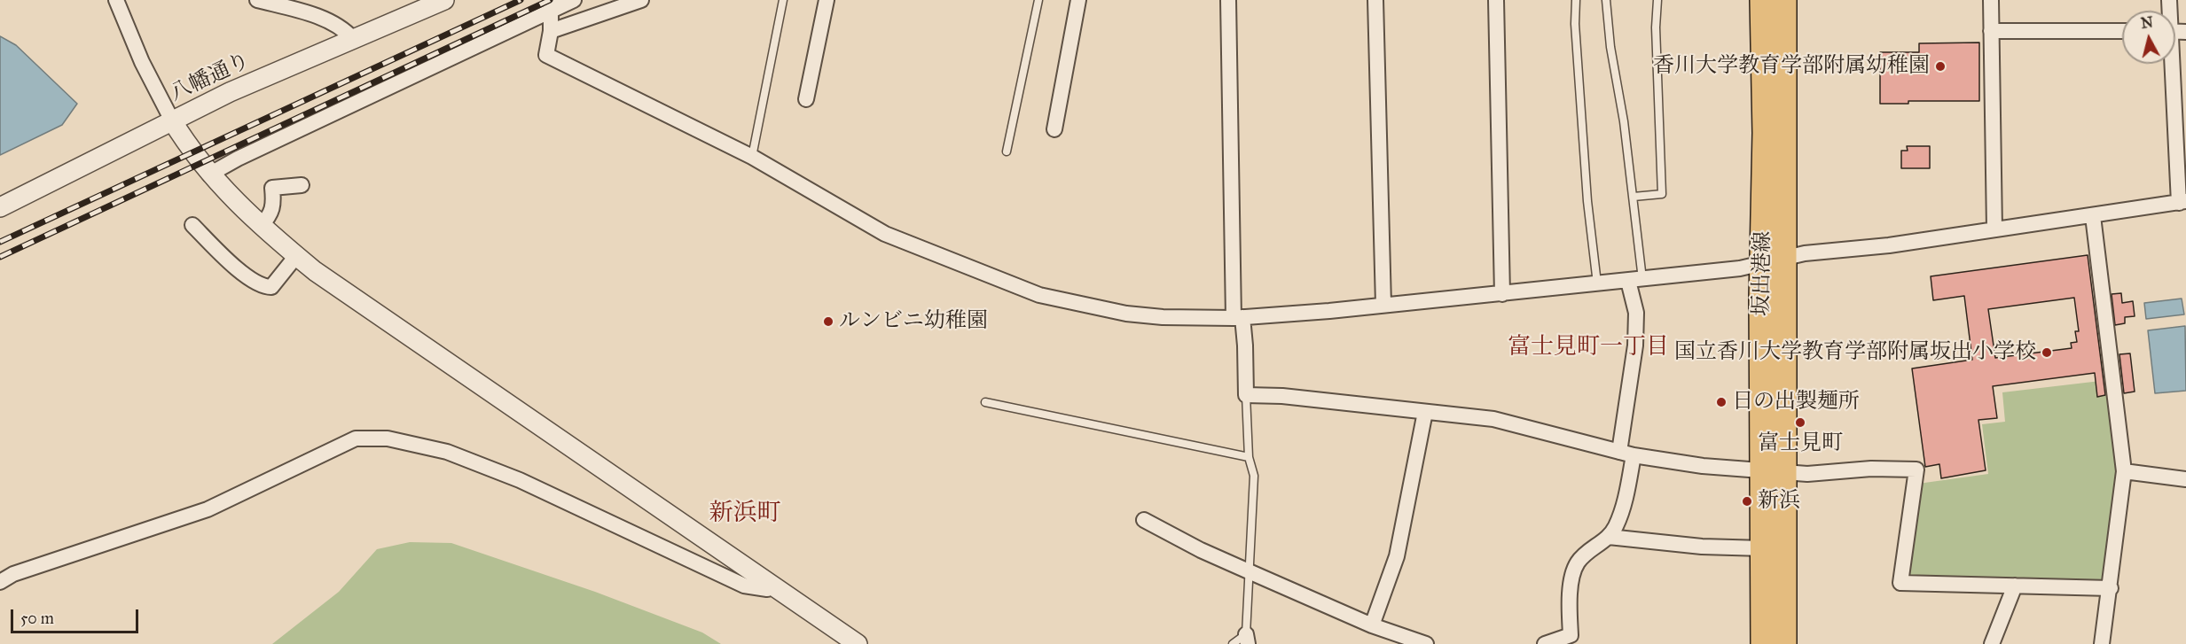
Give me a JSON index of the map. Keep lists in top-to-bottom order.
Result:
{
  "streets": {
    "main road": ["坂出港線"],
    "street": ["八幡通り"]
  },
  "districts": ["富士見町一丁目", "新浜町"],
  "places": [
    "香川大学教育学部附属幼稚園",
    "ルンビニ幼稚園",
    "国立香川大学教育学部附属坂出小学校",
    "日の出製麺所",
    "富士見町",
    "新浜"
  ],
  "scale_bar": "50 m",
  "north": "top"
}
